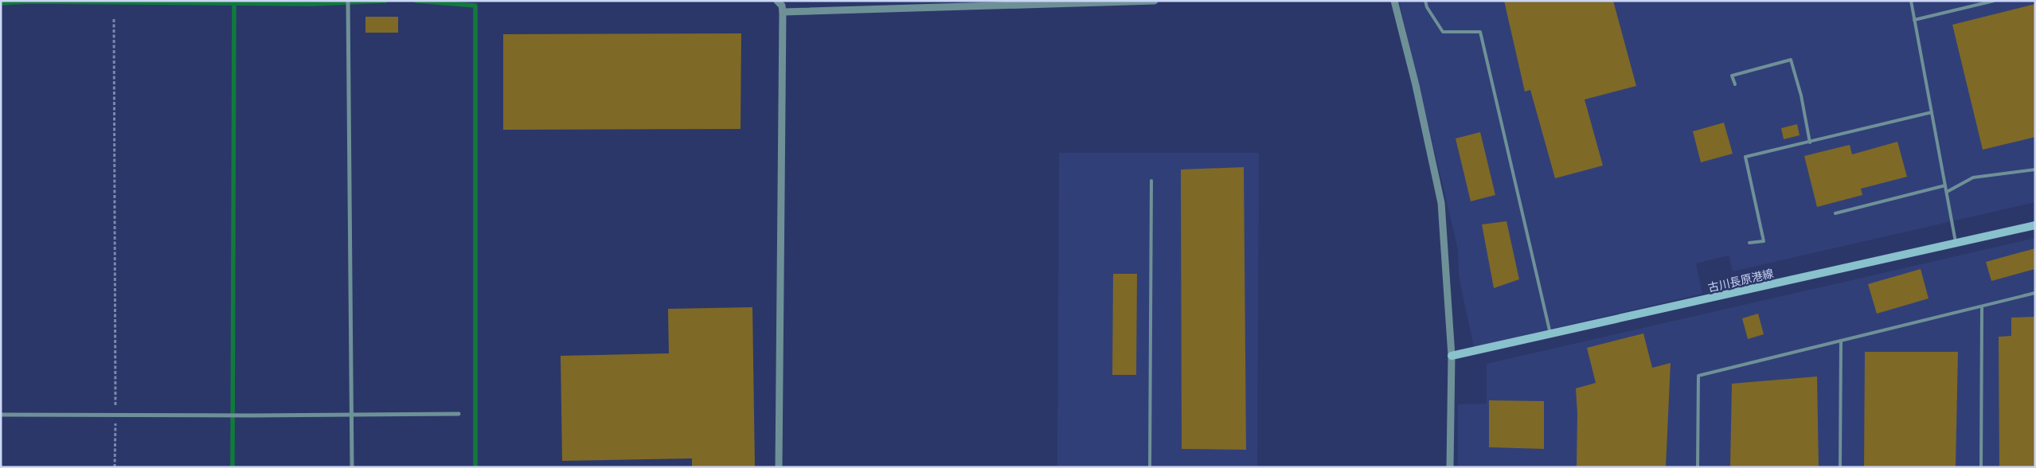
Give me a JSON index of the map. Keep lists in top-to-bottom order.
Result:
{
  "streets": {
    "main road": ["古川長原港線"]
  }
}
